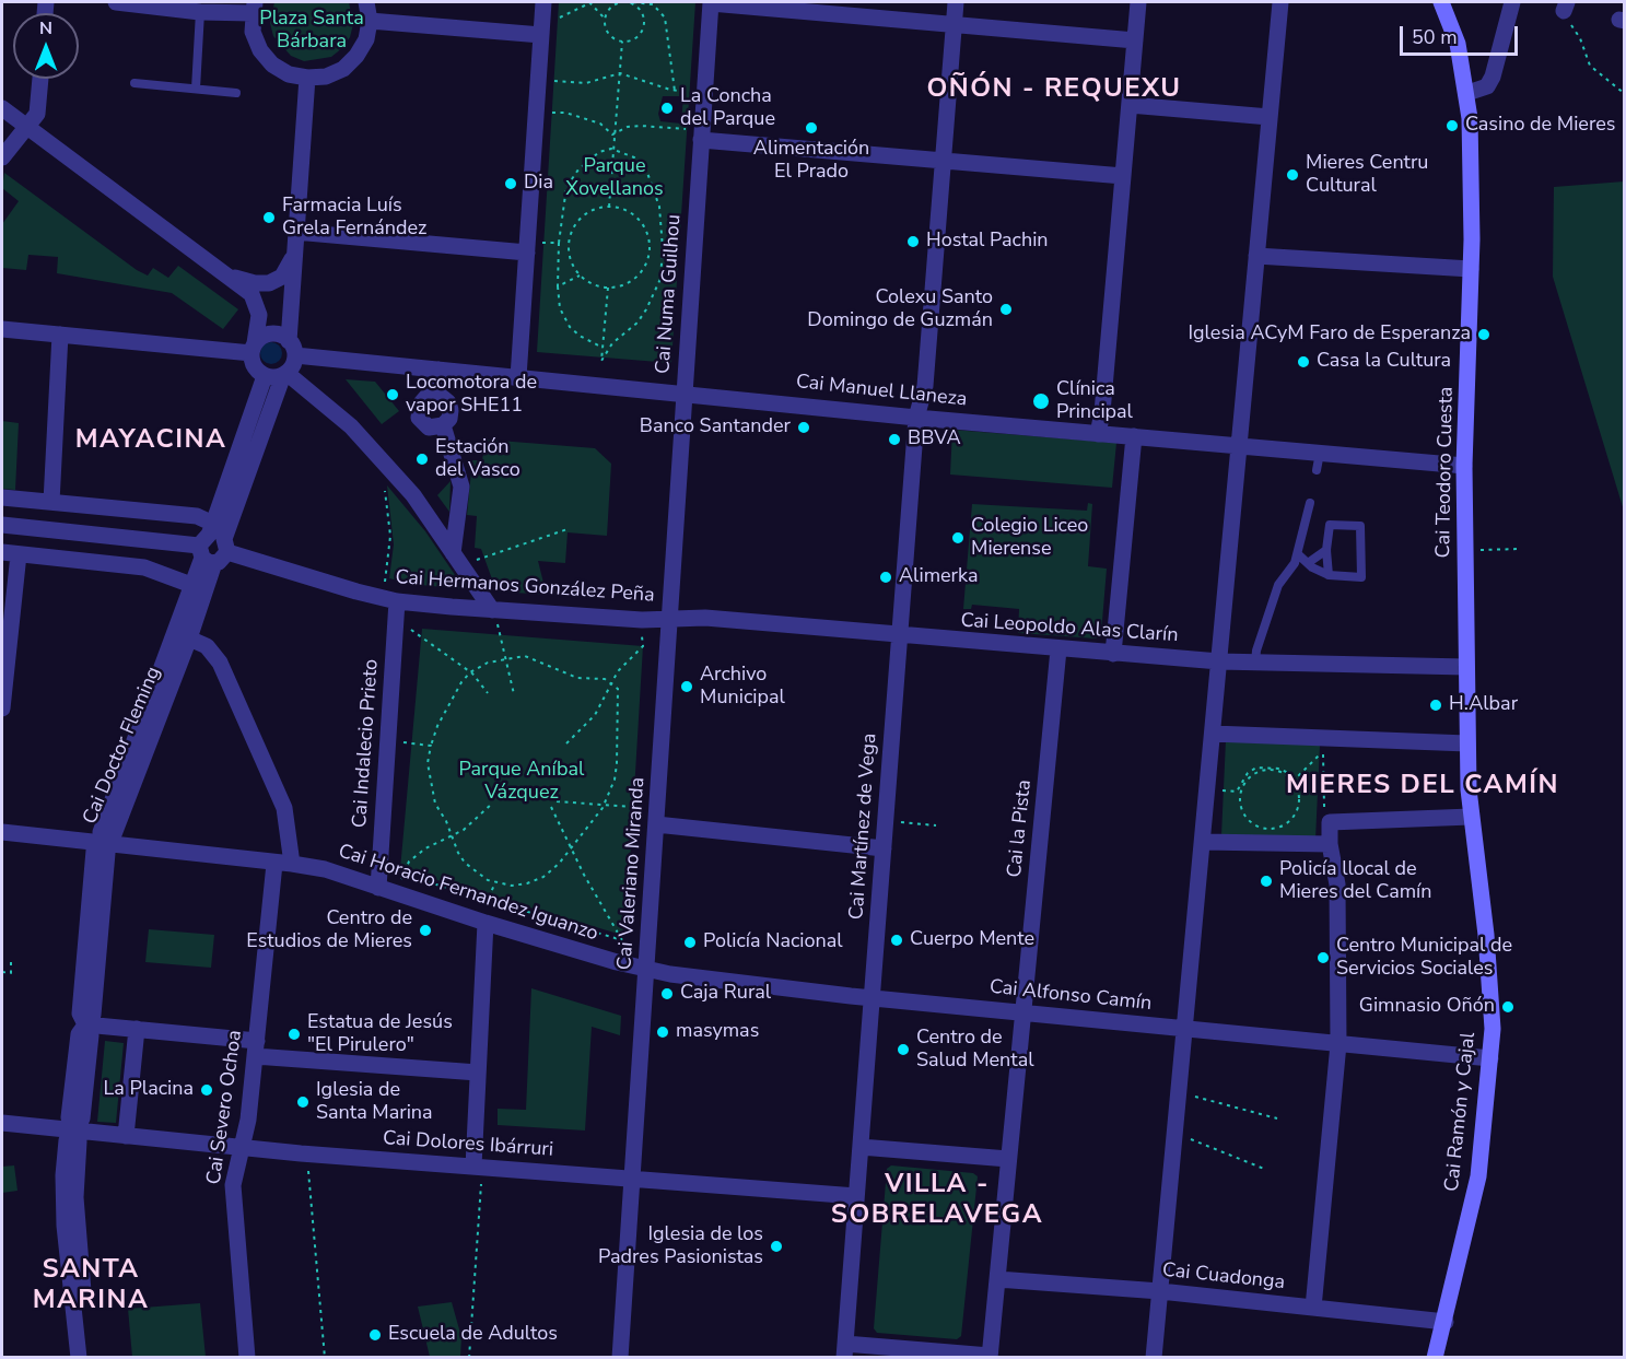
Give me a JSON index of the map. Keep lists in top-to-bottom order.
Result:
{
  "streets": {
    "street": [
      "Cai Numa Guilhou",
      "Cai Manuel Llaneza",
      "Cai Teodoro Cuesta",
      "Cai Hermanos González Peña",
      "Cai Leopoldo Alas Clarín",
      "Cai Indalecio Prieto",
      "Cai Doctor Fleming",
      "Cai Martínez de Vega",
      "Cai la Pista",
      "Cai Valeriano Miranda",
      "Cai Horacio Fernandez Iguanzo",
      "Cai Alfonso Camín",
      "Cai Severo Ochoa",
      "Cai Ramón y Cajal",
      "Cai Dolores Ibárruri",
      "Cai Cuadonga"
    ]
  },
  "crossings": [
    ["Cai Numa Guilhou", "Cai Manuel Llaneza"],
    ["Cai Numa Guilhou", "Cai Valeriano Miranda"],
    ["Cai Manuel Llaneza", "Cai Teodoro Cuesta"],
    ["Cai Manuel Llaneza", "Cai Doctor Fleming"],
    ["Cai Manuel Llaneza", "Cai Martínez de Vega"],
    ["Cai Manuel Llaneza", "Cai Valeriano Miranda"],
    ["Cai Teodoro Cuesta", "Cai Leopoldo Alas Clarín"],
    ["Cai Teodoro Cuesta", "Cai Ramón y Cajal"],
    ["Cai Hermanos González Peña", "Cai Leopoldo Alas Clarín"],
    ["Cai Hermanos González Peña", "Cai Indalecio Prieto"],
    ["Cai Hermanos González Peña", "Cai Doctor Fleming"],
    ["Cai Hermanos González Peña", "Cai Valeriano Miranda"],
    ["Cai Leopoldo Alas Clarín", "Cai Martínez de Vega"],
    ["Cai Leopoldo Alas Clarín", "Cai la Pista"],
    ["Cai Leopoldo Alas Clarín", "Cai Valeriano Miranda"],
    ["Cai Indalecio Prieto", "Cai Horacio Fernandez Iguanzo"],
    ["Cai Doctor Fleming", "Cai Horacio Fernandez Iguanzo"],
    ["Cai Martínez de Vega", "Cai Alfonso Camín"],
    ["Cai Martínez de Vega", "Cai Dolores Ibárruri"],
    ["Cai la Pista", "Cai Alfonso Camín"],
    ["Cai la Pista", "Cai Cuadonga"],
    ["Cai Valeriano Miranda", "Cai Horacio Fernandez Iguanzo"],
    ["Cai Valeriano Miranda", "Cai Alfonso Camín"],
    ["Cai Valeriano Miranda", "Cai Dolores Ibárruri"],
    ["Cai Horacio Fernandez Iguanzo", "Cai Alfonso Camín"],
    ["Cai Horacio Fernandez Iguanzo", "Cai Severo Ochoa"],
    ["Cai Alfonso Camín", "Cai Ramón y Cajal"],
    ["Cai Severo Ochoa", "Cai Dolores Ibárruri"],
    ["Cai Ramón y Cajal", "Cai Cuadonga"]
  ],
  "districts": [
    "OÑÓN - REQUEXU",
    "MAYACINA",
    "MIERES DEL CAMÍN",
    "VILLA - SOBRELAVEGA",
    "SANTA MARINA"
  ],
  "parks": ["Plaza Santa Bárbara", "Parque Xovellanos", "Parque Aníbal Vázquez"],
  "places": [
    "La Concha del Parque",
    "Casino de Mieres",
    "Alimentación El Prado",
    "Mieres Centru Cultural",
    "Dia",
    "Farmacia Luís Grela Fernández",
    "Hostal Pachin",
    "Colexu Santo Domingo de Guzmán",
    "Iglesia ACyM Faro de Esperanza",
    "Casa la Cultura",
    "Locomotora de vapor SHE11",
    "Clínica Principal",
    "Banco Santander",
    "BBVA",
    "Estación del Vasco",
    "Colegio Liceo Mierense",
    "Alimerka",
    "Archivo Municipal",
    "H.Albar",
    "Policía llocal de Mieres del Camín",
    "Centro de Estudios de Mieres",
    "Cuerpo Mente",
    "Policía Nacional",
    "Centro Municipal de Servicios Sociales",
    "Caja Rural",
    "Gimnasio Oñón",
    "masymas",
    "Estatua de Jesús \"El Pirulero\"",
    "Centro de Salud Mental",
    "La Placina",
    "Iglesia de Santa Marina",
    "Iglesia de los Padres Pasionistas",
    "Escuela de Adultos"
  ],
  "scale_bar": "50 m",
  "north": "top"
}
